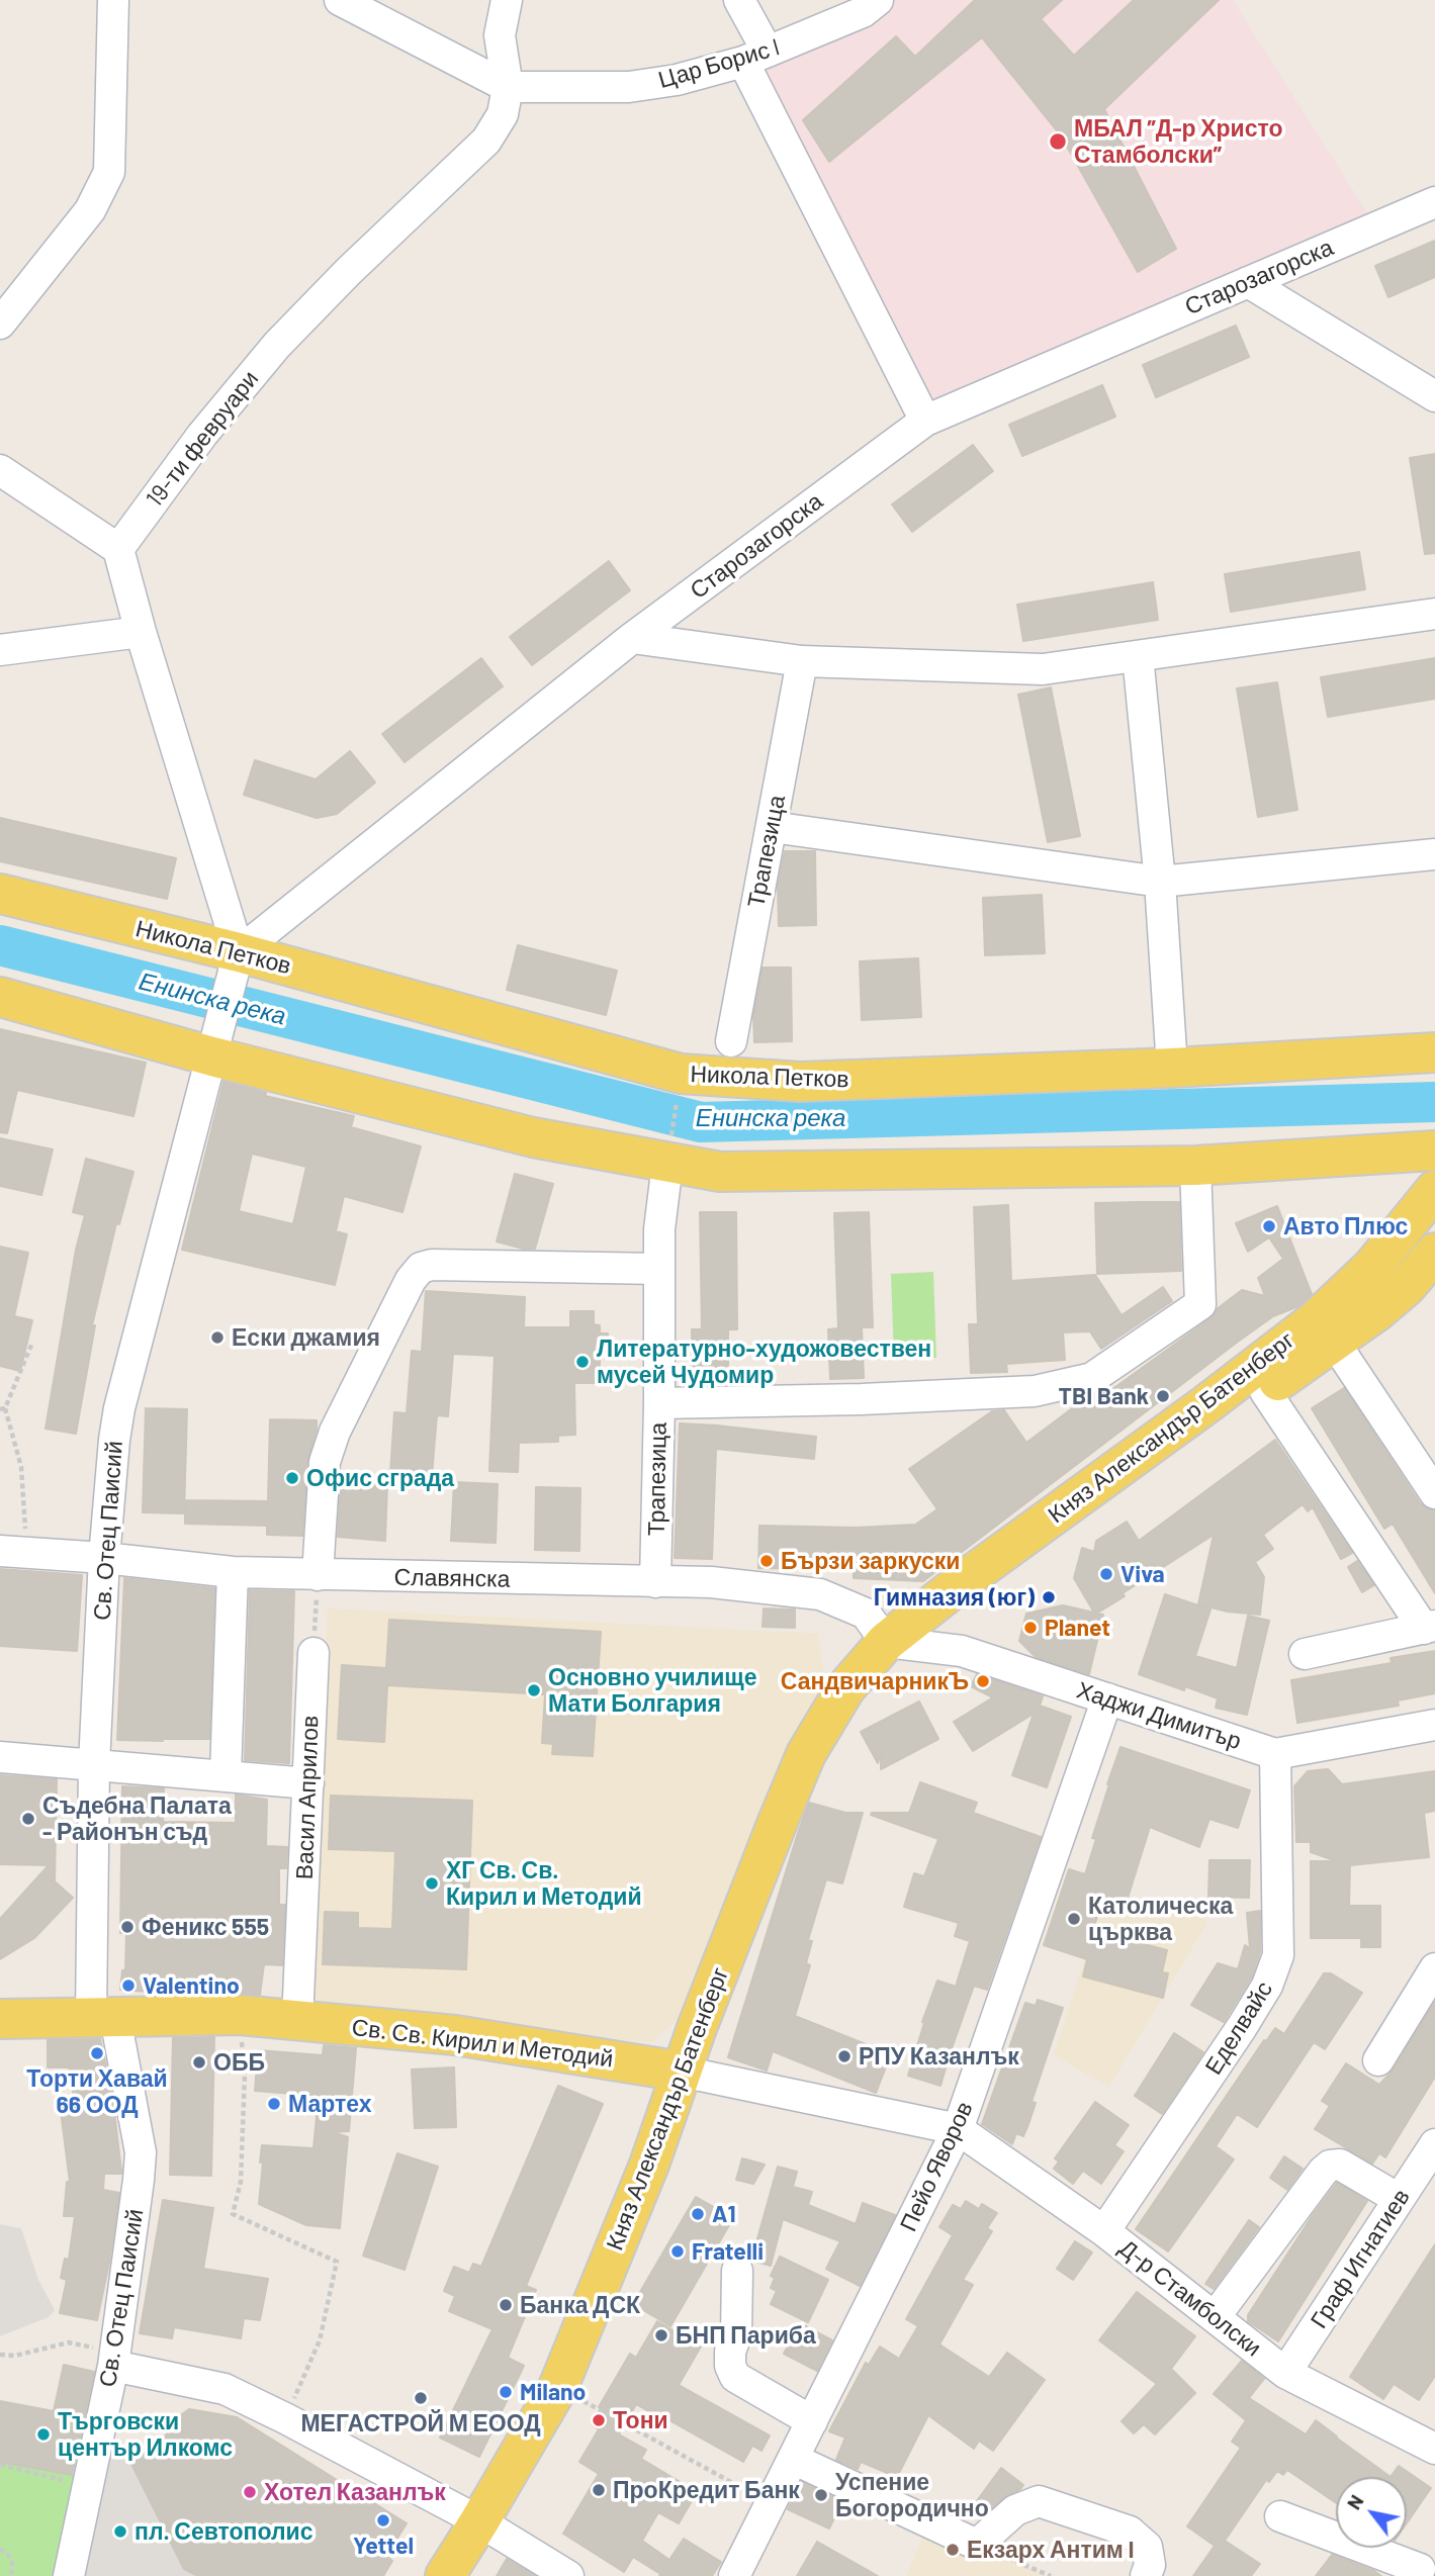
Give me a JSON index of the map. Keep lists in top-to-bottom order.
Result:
{
  "streets": {
    "main road": ["Никола Петков", "Княз Александър Батенберг", "Св. Св. Кирил и Методий"],
    "street": [
      "Цар Борис I",
      "Старозагорска",
      "19-ти февруари",
      "Трапезица",
      "Св. Отец Паисий",
      "Славянска",
      "Хаджи Димитър",
      "Васил Априлов",
      "Еделвайс",
      "Пейо Яворов",
      "Граф Игнатиев",
      "Д-р Стамболски"
    ]
  },
  "crossings": [
    ["Цар Борис I", "19-ти февруари"],
    ["Старозагорска", "Никола Петков"],
    ["Трапезица", "Славянска"],
    ["Княз Александър Батенберг", "Славянска"],
    ["Княз Александър Батенберг", "Хаджи Димитър"],
    ["Княз Александър Батенберг", "Св. Св. Кирил и Методий"],
    ["Св. Отец Паисий", "Славянска"],
    ["Св. Отец Паисий", "Св. Св. Кирил и Методий"],
    ["Славянска", "Хаджи Димитър"],
    ["Хаджи Димитър", "Еделвайс"],
    ["Хаджи Димитър", "Пейо Яворов"],
    ["Васил Априлов", "Св. Св. Кирил и Методий"],
    ["Еделвайс", "Д-р Стамболски"],
    ["Св. Св. Кирил и Методий", "Пейо Яворов"],
    ["Св. Св. Кирил и Методий", "Д-р Стамболски"],
    ["Пейо Яворов", "Д-р Стамболски"],
    ["Граф Игнатиев", "Д-р Стамболски"]
  ],
  "water": ["Енинска река"],
  "places": [
    "МБАЛ ”Д-р Христо Стамболски”",
    "Авто Плюс",
    "Ески джамия",
    "Литературно-художовествен мусей Чудомир",
    "TBI Bank",
    "Офис сграда",
    "Бързи заркуски",
    "Viva",
    "Гимназия (юг)",
    "Planet",
    "СандвичарникЪ",
    "Основно училище Мати Болгария",
    "Съдебна Палата - Районън съд",
    "ХГ Св. Св. Кирил и Методий",
    "Католическа църква",
    "Феникс 555",
    "Valentino",
    "Торти Хавай 66 ООД",
    "РПУ Казанлък",
    "ОББ",
    "Мартех",
    "A1",
    "Fratelli",
    "Банка ДСК",
    "БНП Париба",
    "Milano",
    "МЕГАСТРОЙ М ЕООД",
    "Тони",
    "Търговски център Илкомс",
    "ПроКредит Банк",
    "Хотел Казанлък",
    "Успение Богородично",
    "Yettel",
    "пл. Севтополис",
    "Екзарх Антим I"
  ],
  "north": "top left"
}
